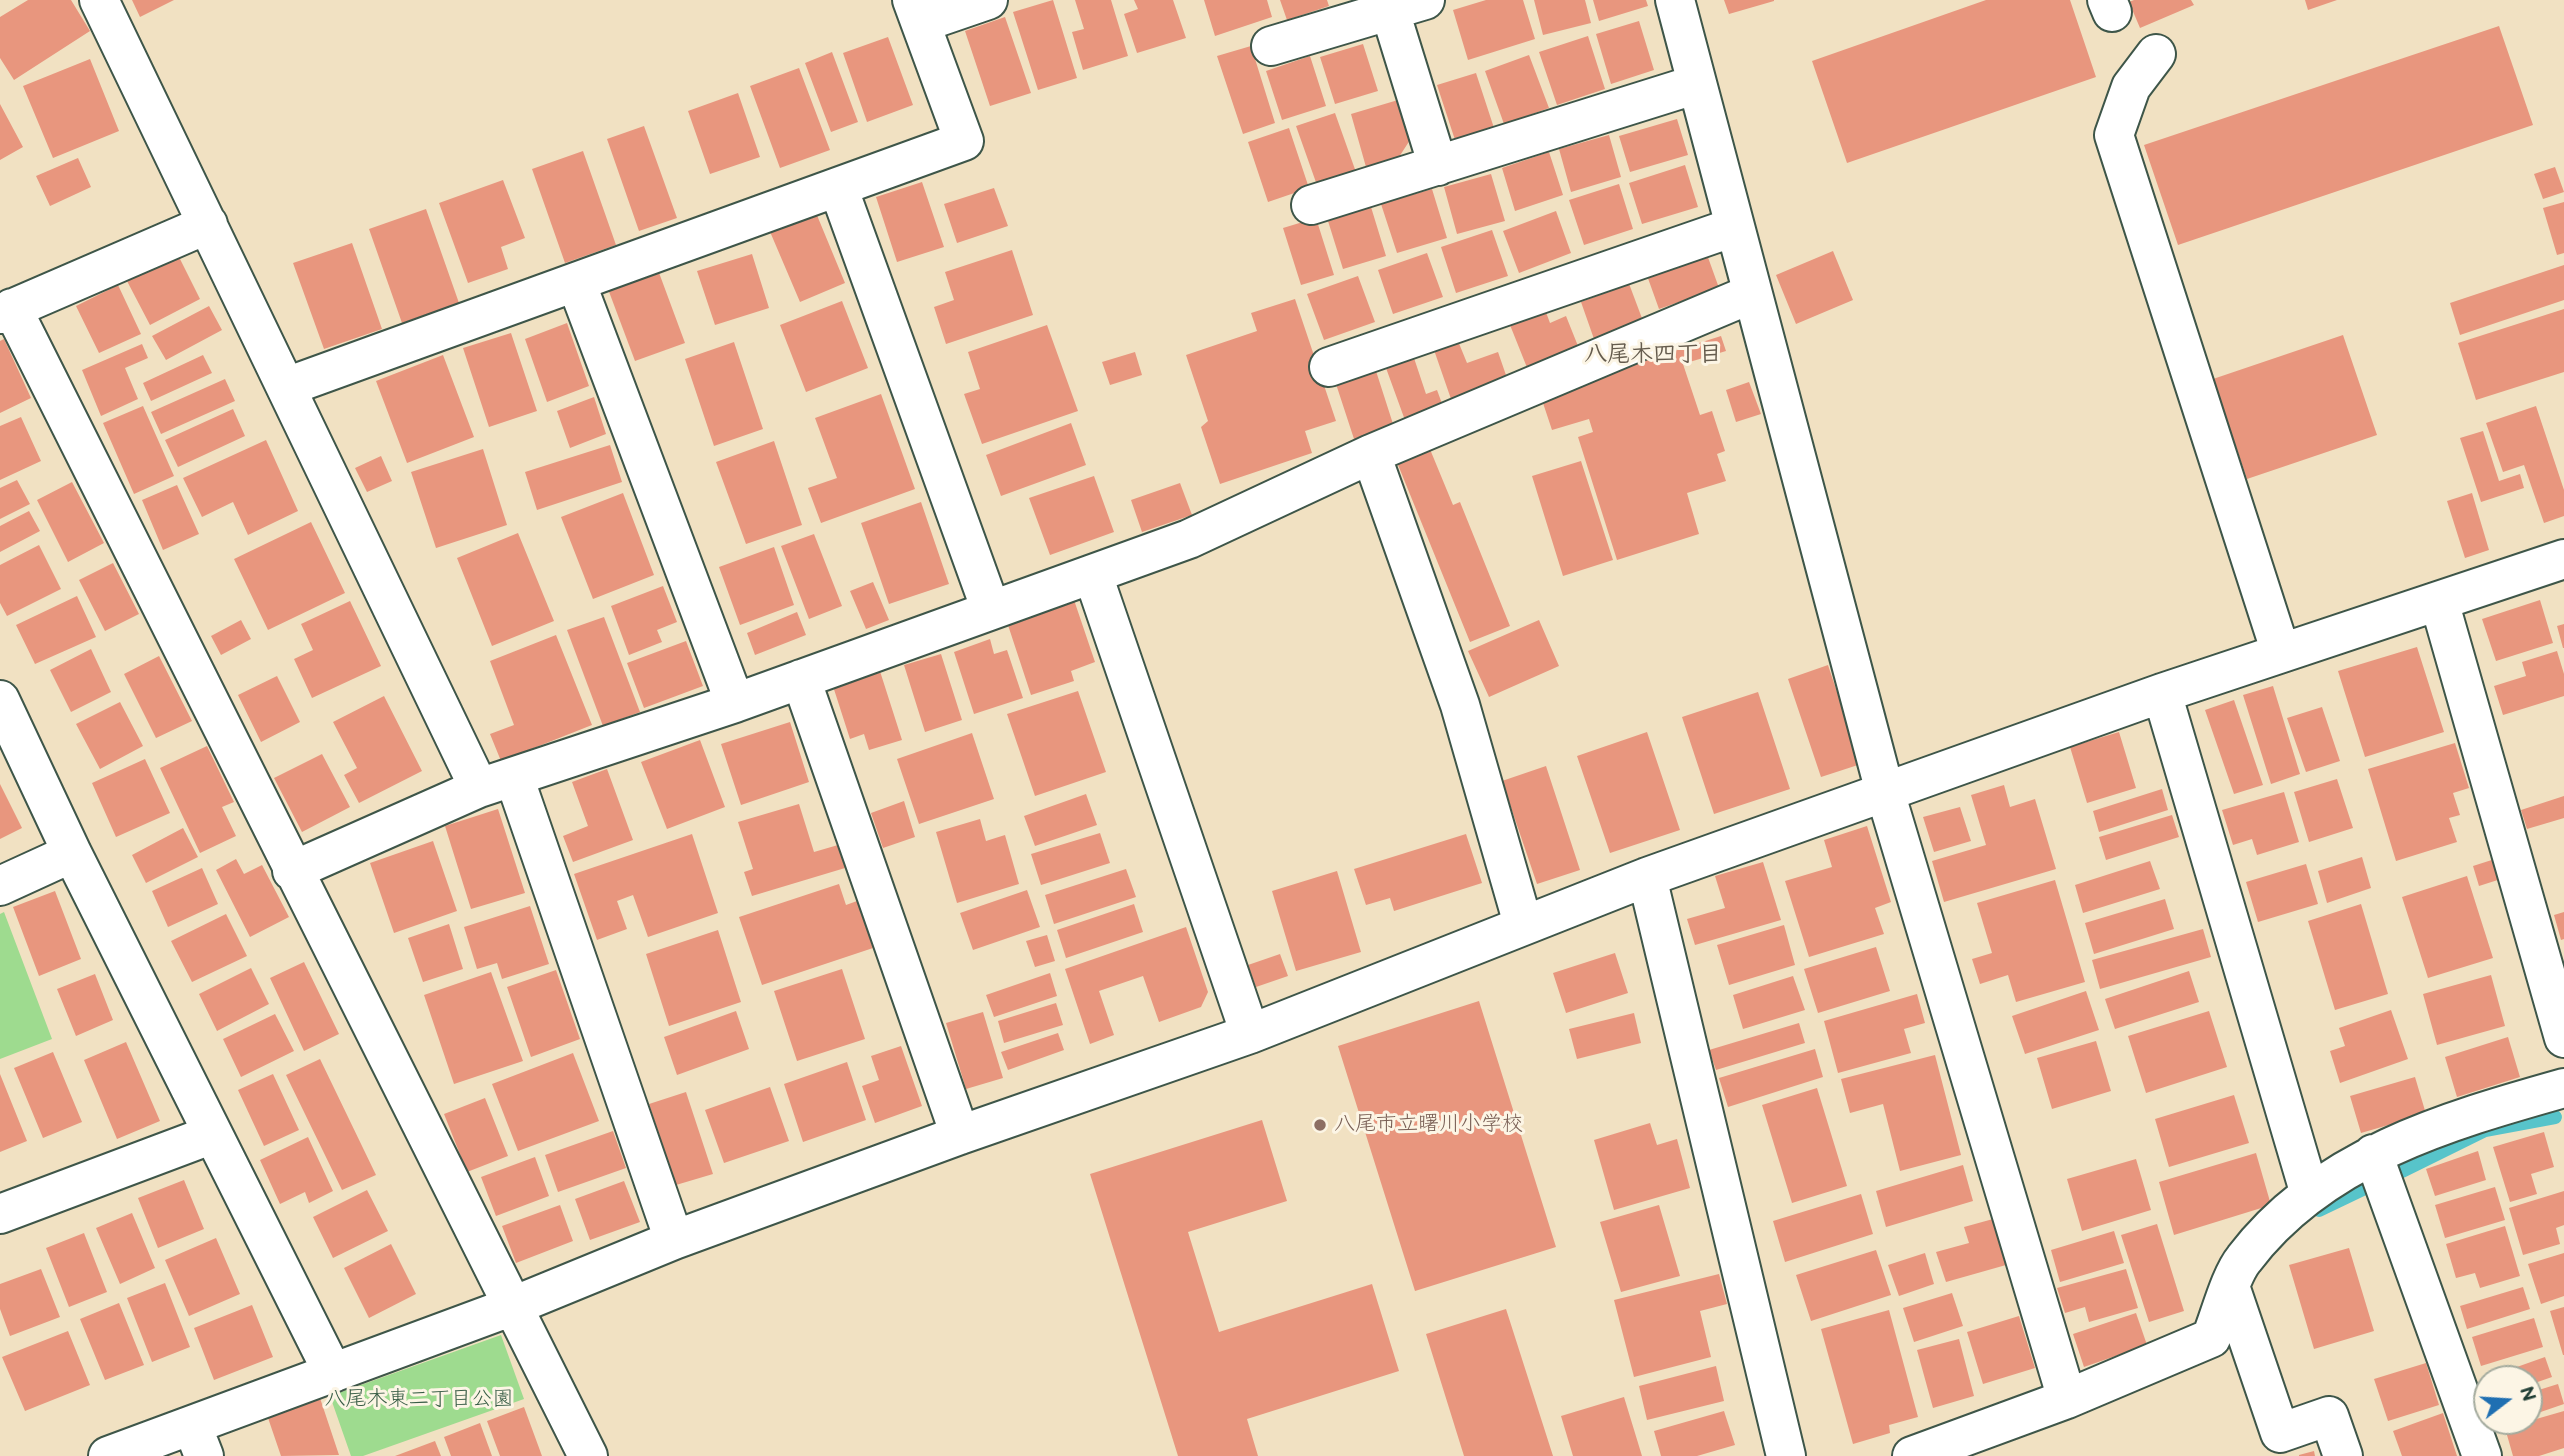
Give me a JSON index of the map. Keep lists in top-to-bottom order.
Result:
{
  "districts": ["八尾木四丁目"],
  "parks": ["八尾木東二丁目公園"],
  "places": ["八尾市立曙川小学校"],
  "north": "right"
}
